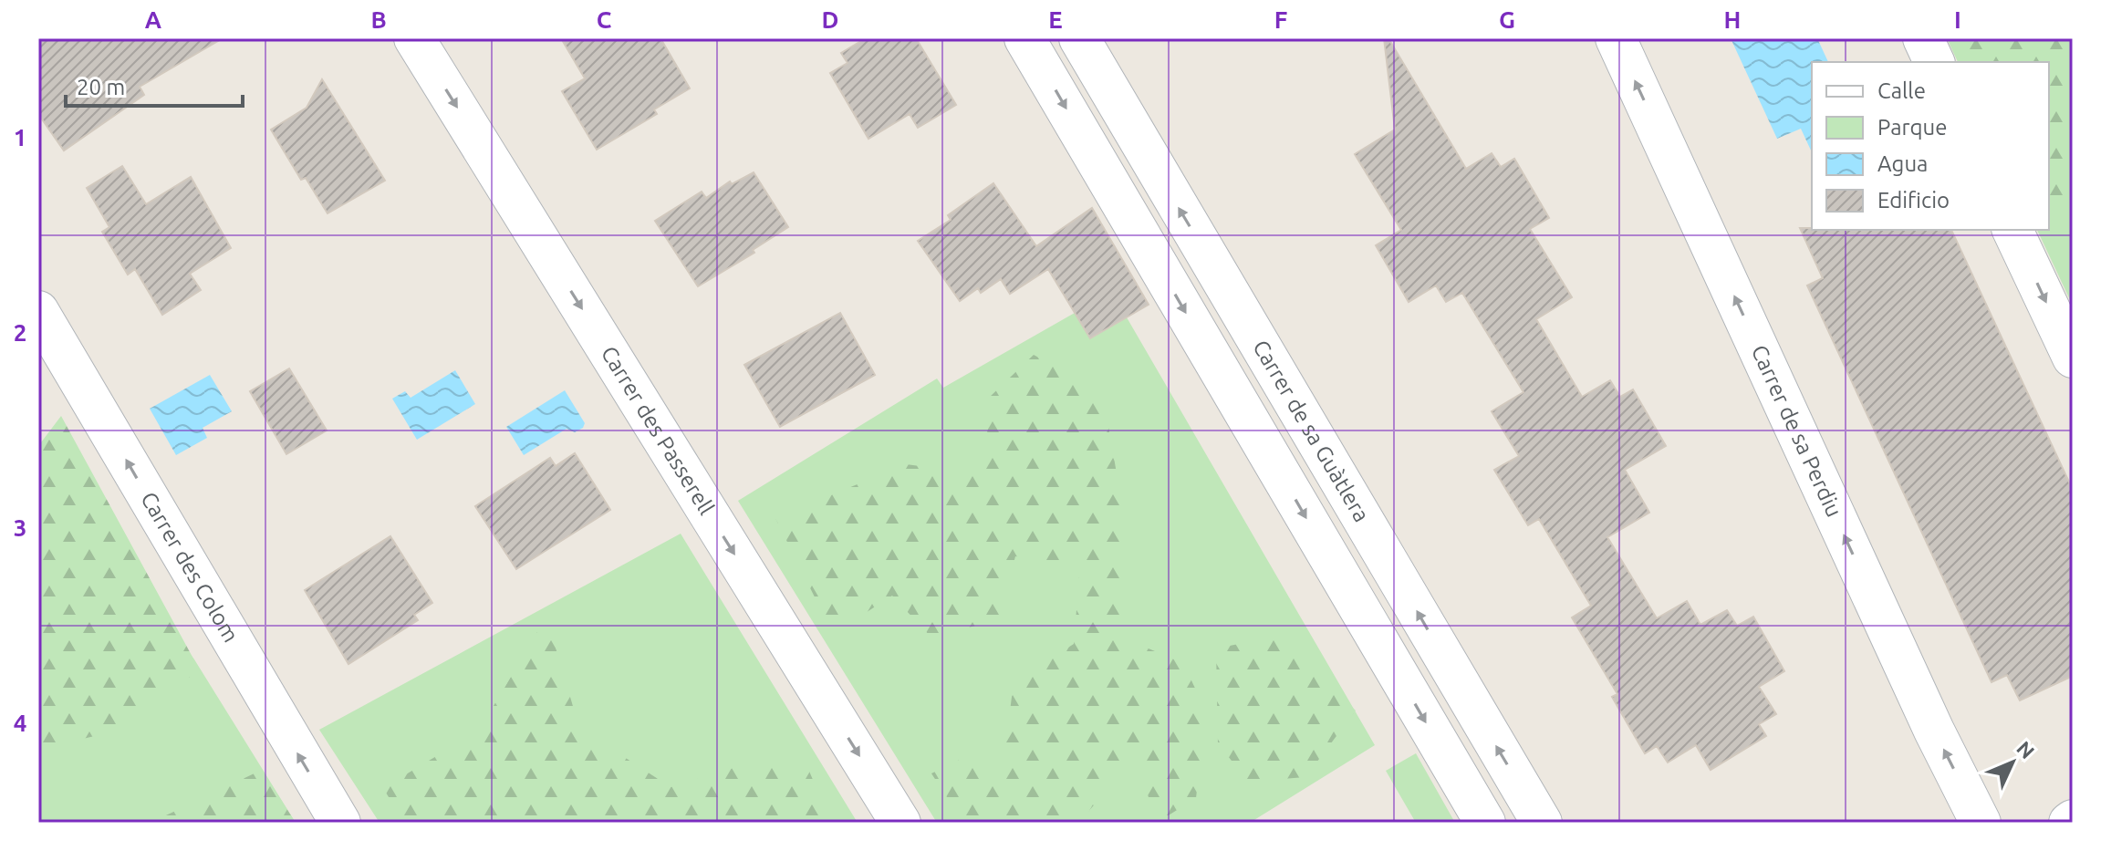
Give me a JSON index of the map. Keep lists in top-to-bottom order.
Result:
{
  "streets": {
    "street": [
      "Carrer des Passerell",
      "Carrer de sa Guàtlera",
      "Carrer de sa Perdiu",
      "Carrer des Colom"
    ]
  },
  "one_way": ["Carrer des Passerell", "Carrer de sa Perdiu", "Carrer des Colom"],
  "legend": [
    "Calle",
    "Parque",
    "Agua",
    "Edificio"
  ],
  "scale_bar": "20 m",
  "north": "top right",
  "grid": {
    "columns": [
      "A",
      "B",
      "C",
      "D",
      "E",
      "F",
      "G",
      "H",
      "I"
    ],
    "rows": [
      "1",
      "2",
      "3",
      "4"
    ]
  }
}
